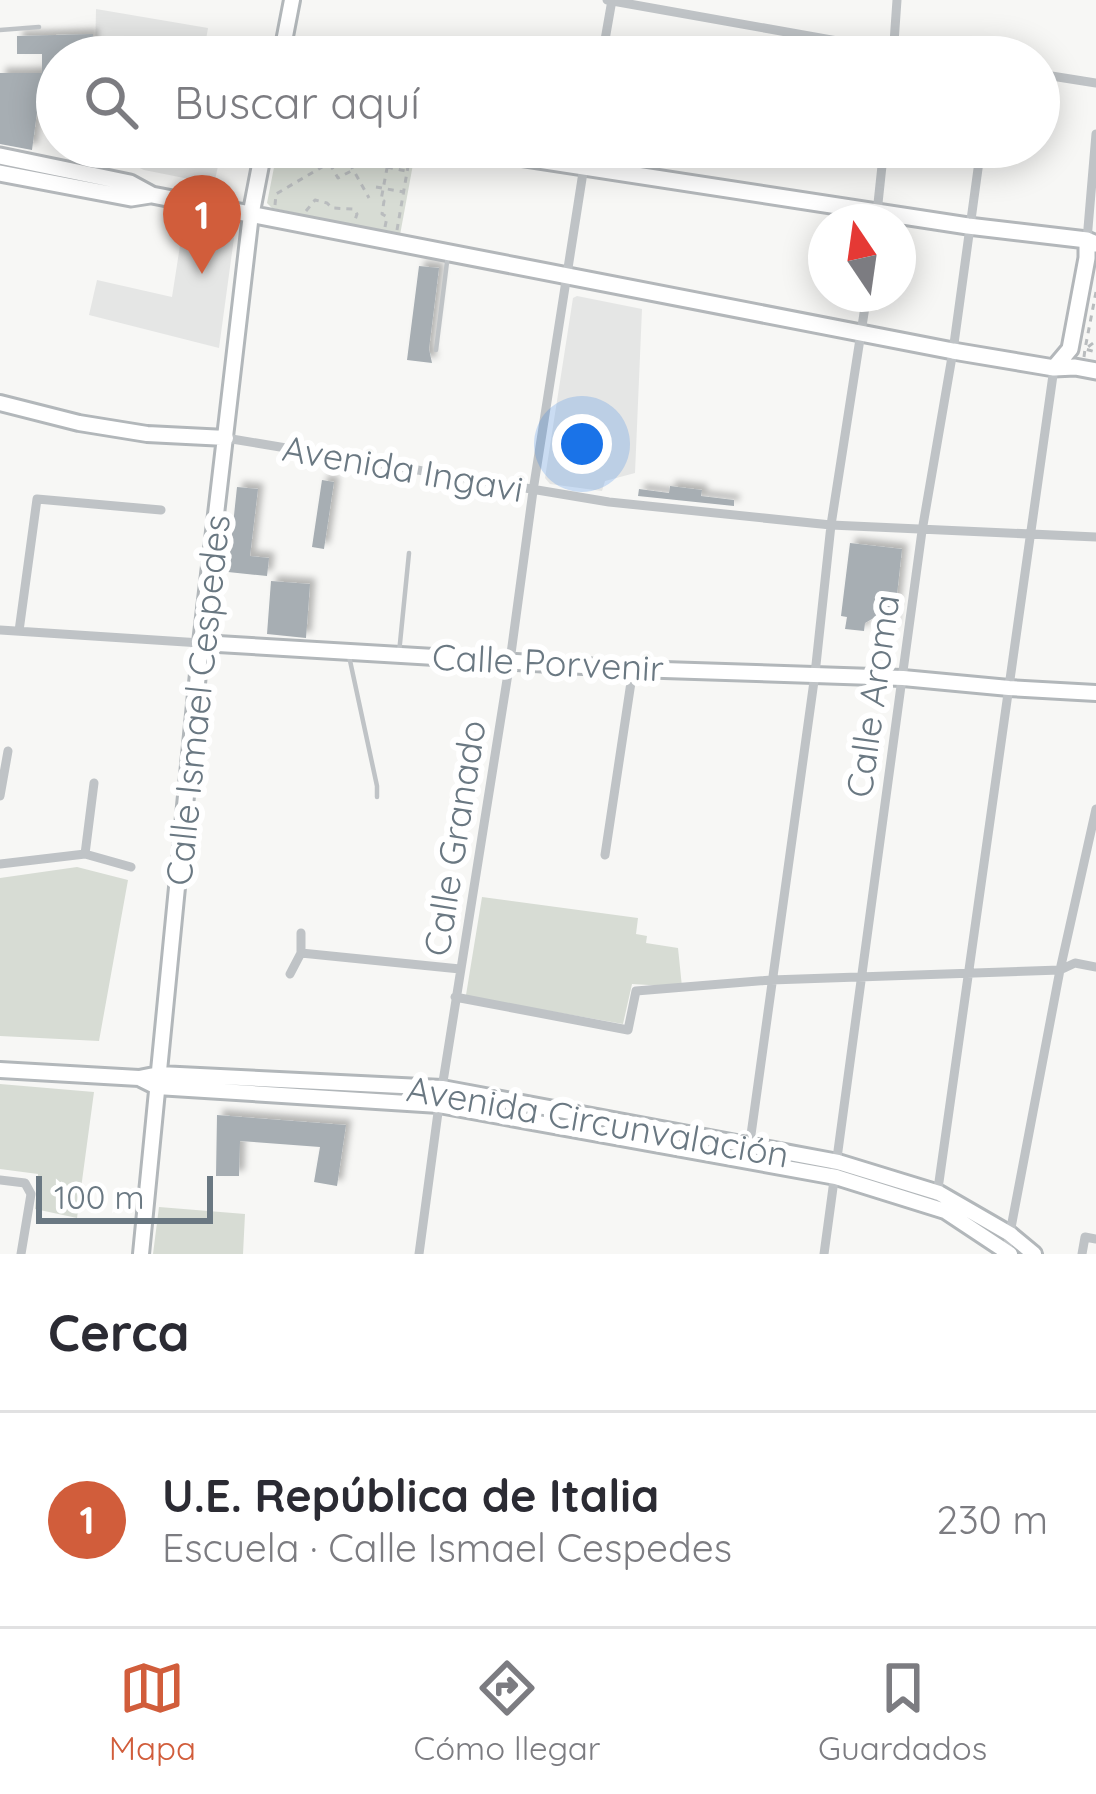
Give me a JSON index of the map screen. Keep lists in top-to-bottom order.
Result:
{
  "streets": {
    "main road": [
      "Avenida Ingavi",
      "Calle Porvenir",
      "Calle Ismael Cespedes",
      "Avenida Circunvalación"
    ],
    "street": ["Calle Aroma", "Calle Granado"]
  },
  "crossings": [
    ["Avenida Ingavi", "Calle Aroma"],
    ["Avenida Ingavi", "Calle Ismael Cespedes"],
    ["Avenida Ingavi", "Calle Granado"],
    ["Calle Porvenir", "Calle Aroma"],
    ["Calle Porvenir", "Calle Ismael Cespedes"],
    ["Calle Porvenir", "Calle Granado"],
    ["Calle Aroma", "Avenida Circunvalación"],
    ["Calle Ismael Cespedes", "Avenida Circunvalación"],
    ["Calle Granado", "Avenida Circunvalación"]
  ],
  "scale_bar": "100 m",
  "north": "top",
  "page": {
    "search": "Buscar aquí",
    "pins": "1",
    "scale": "100 m",
    "heading": "Cerca",
    "list": [
      {
        "mark": "1",
        "name": "U.E. República de Italia",
        "note": "Escuela · Calle Ismael Cespedes",
        "value": "230 m"
      }
    ],
    "nav": ["Mapa", "Cómo llegar", "Guardados"]
  }
}
